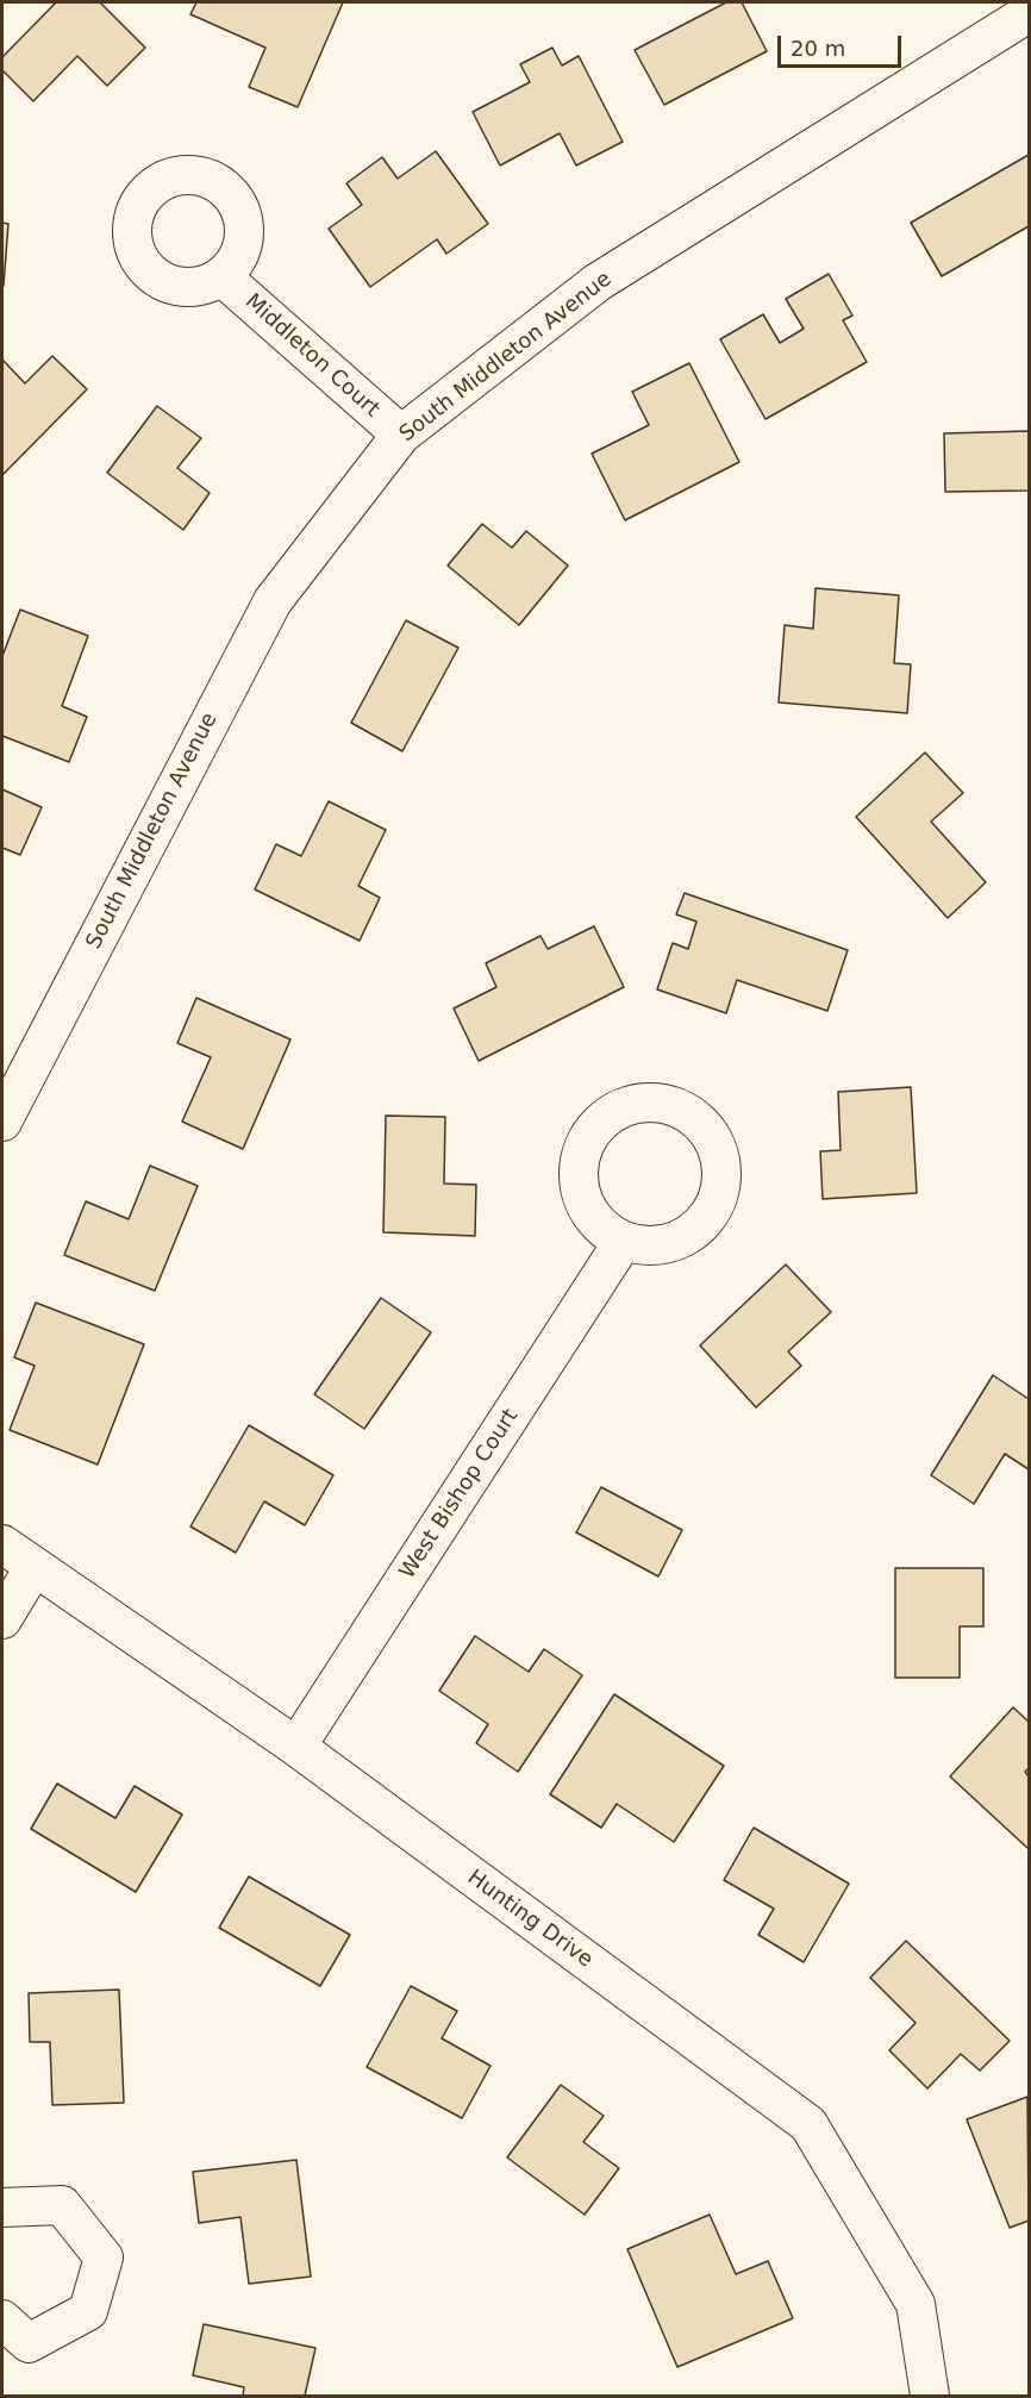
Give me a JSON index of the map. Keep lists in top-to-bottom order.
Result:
{
  "streets": {
    "street": [
      "Middleton Court",
      "South Middleton Avenue",
      "West Bishop Court",
      "Hunting Drive"
    ]
  },
  "crossings": [
    ["Middleton Court", "South Middleton Avenue"],
    ["West Bishop Court", "Hunting Drive"]
  ],
  "scale_bar": "20 m"
}
